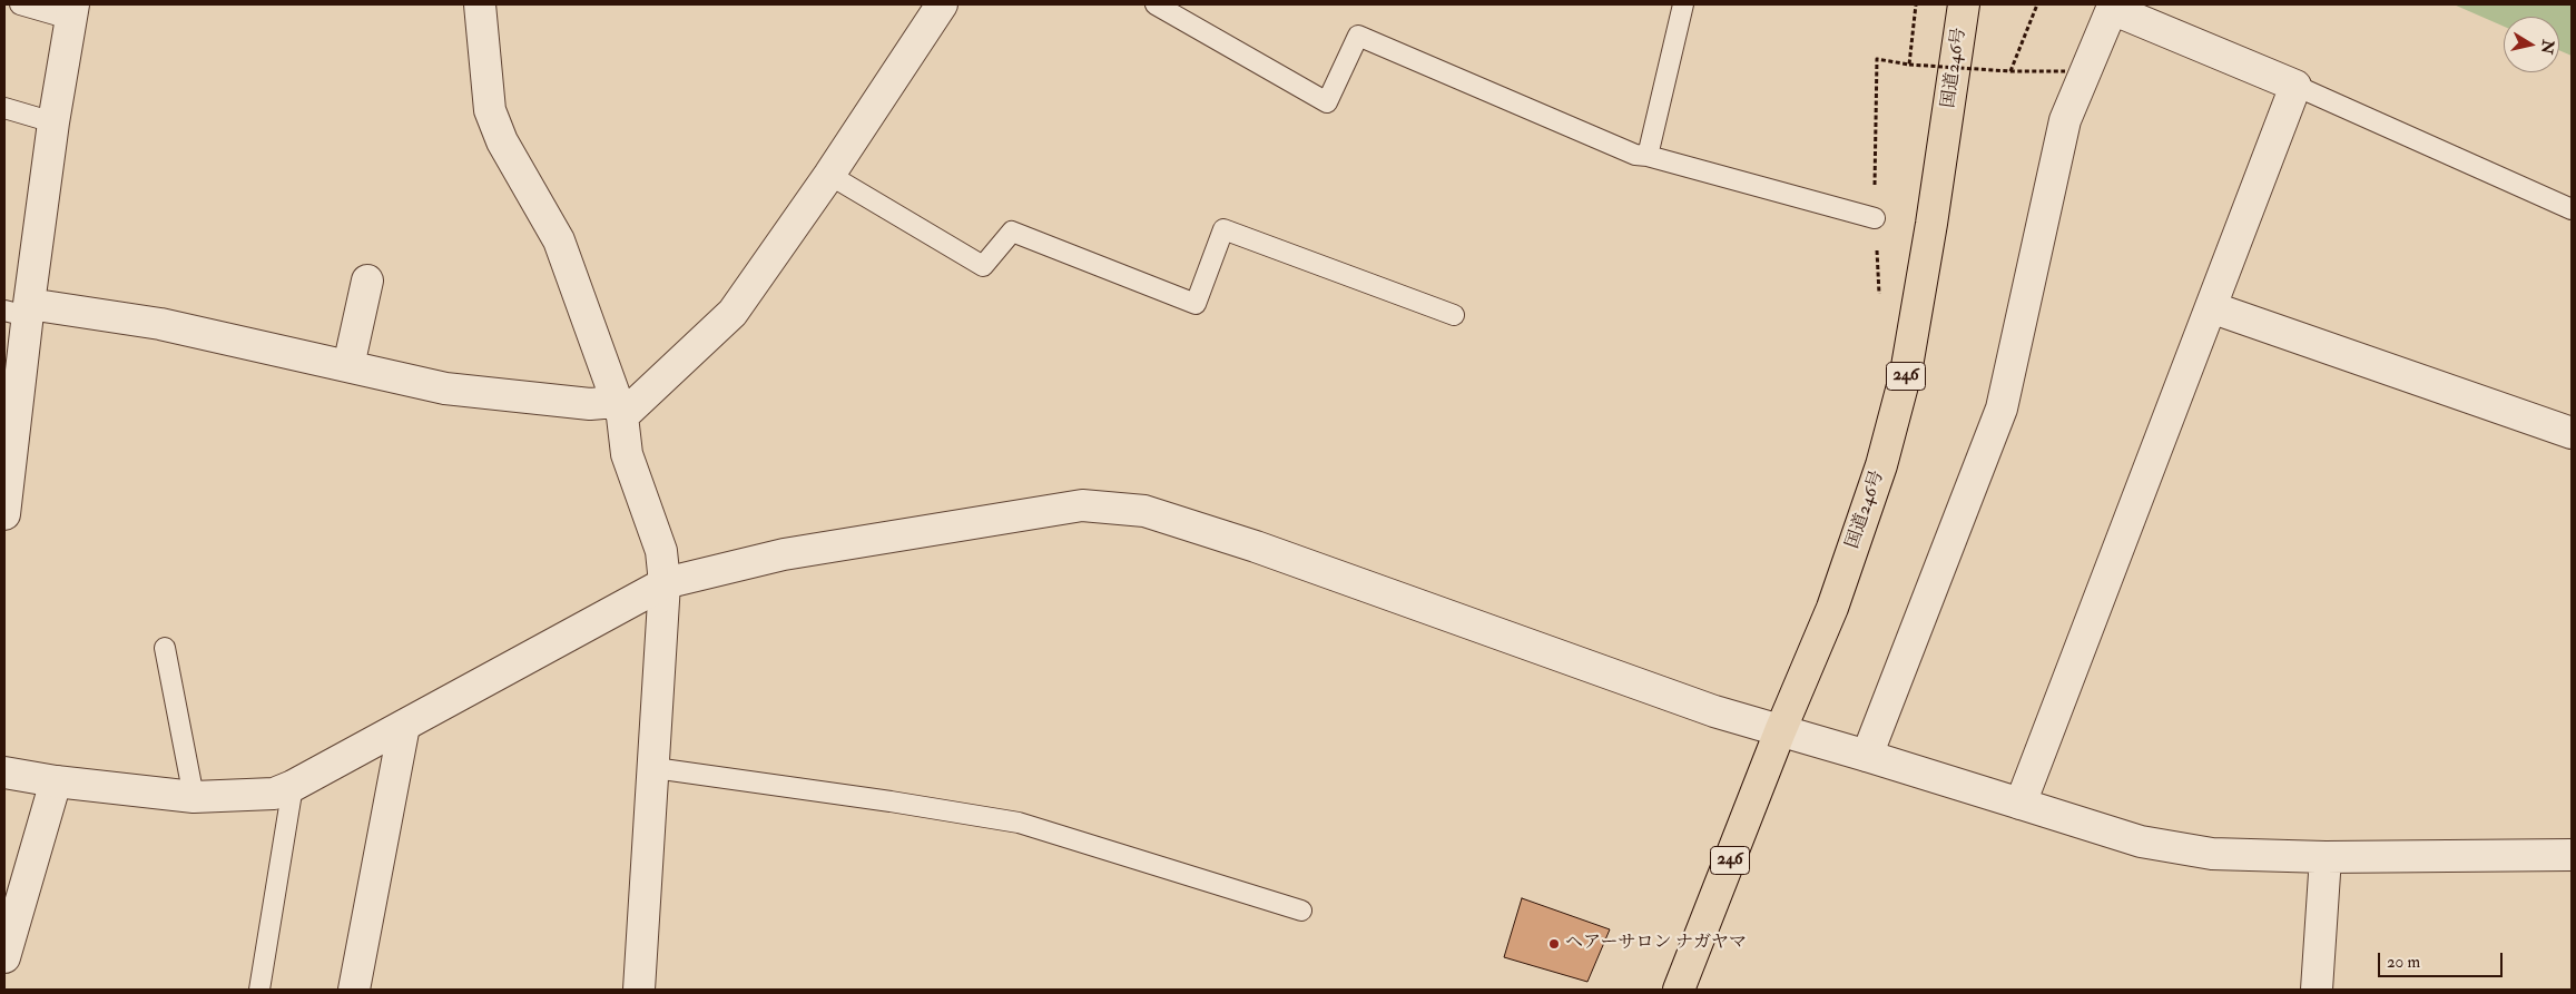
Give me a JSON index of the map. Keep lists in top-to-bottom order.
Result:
{
  "streets": {
    "highway": ["国道246号", "246"]
  },
  "places": ["ヘアーサロン ナガヤマ"],
  "scale_bar": "20 m",
  "north": "right"
}
